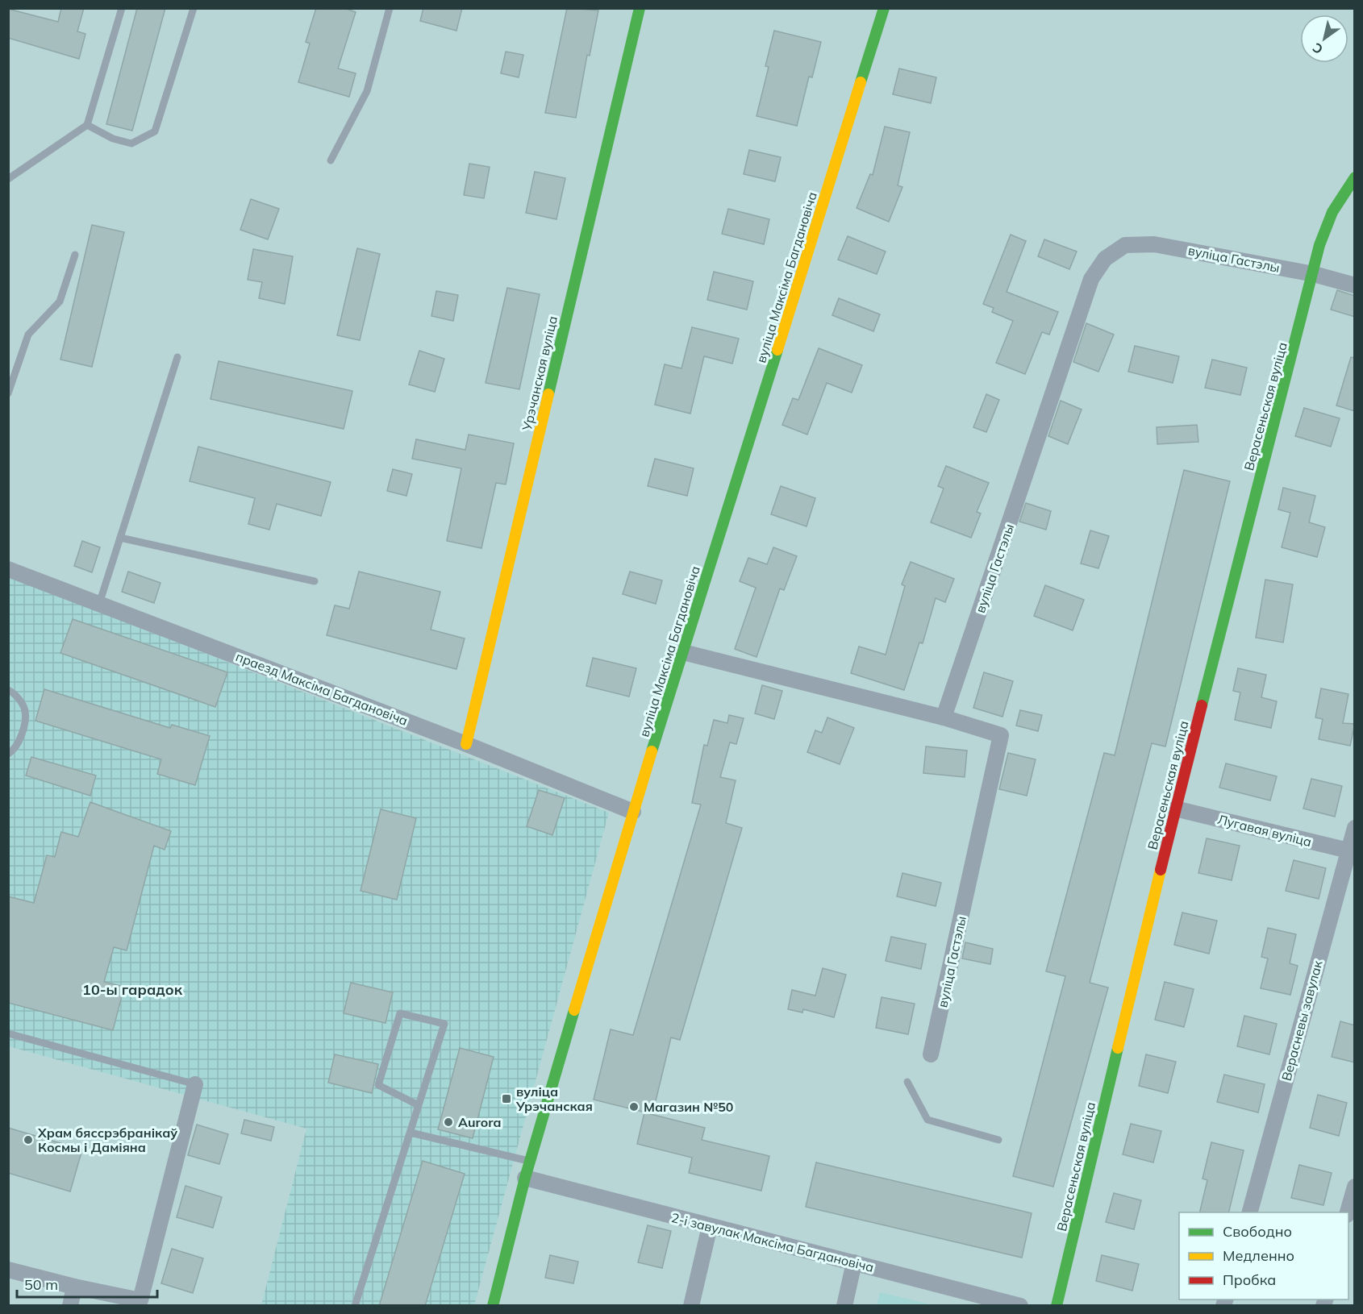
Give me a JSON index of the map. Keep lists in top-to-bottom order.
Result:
{
  "streets": {
    "street": [
      "вуліца Гастэлы",
      "вуліца Максіма Багдановіча",
      "Урэчанская вуліца",
      "Верасеньская вуліца",
      "праезд Максіма Багдановіча",
      "Лугавая вуліца",
      "Верасневы завулак",
      "2-і завулак Максіма Багдановіча"
    ]
  },
  "crossings": [
    ["вуліца Гастэлы", "Верасеньская вуліца"],
    ["вуліца Максіма Багдановіча", "праезд Максіма Багдановіча"],
    ["вуліца Максіма Багдановіча", "2-і завулак Максіма Багдановіча"],
    ["Урэчанская вуліца", "праезд Максіма Багдановіча"],
    ["Верасеньская вуліца", "Лугавая вуліца"],
    ["Лугавая вуліца", "Верасневы завулак"]
  ],
  "districts": ["10-ы гарадок"],
  "places": {
    "transit": ["вуліца Урэчанская"],
    "other": ["Магазин №50", "Aurora", "Храм бяссрэбранікаў Космы і Даміяна"]
  },
  "legend": ["Свободно", "Медленно", "Пробка"],
  "scale_bar": "50 m",
  "north": "bottom left"
}
